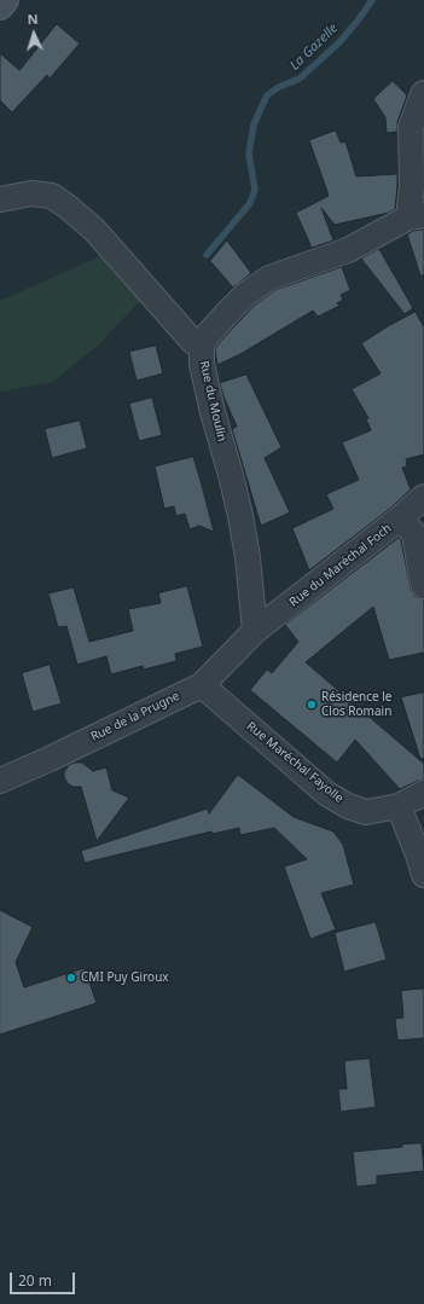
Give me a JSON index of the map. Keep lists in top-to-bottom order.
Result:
{
  "streets": {
    "street": [
      "Rue du Moulin",
      "Rue du Maréchal Foch",
      "Rue de la Prugne",
      "Rue Maréchal Fayolle"
    ]
  },
  "crossings": [
    ["Rue du Moulin", "Rue du Maréchal Foch"],
    ["Rue du Moulin", "Rue de la Prugne"],
    ["Rue du Maréchal Foch", "Rue de la Prugne"],
    ["Rue de la Prugne", "Rue Maréchal Fayolle"]
  ],
  "water": ["La Gazelle"],
  "places": ["Résidence le Clos Romain", "CMI Puy Giroux"],
  "scale_bar": "20 m",
  "north": "top"
}
